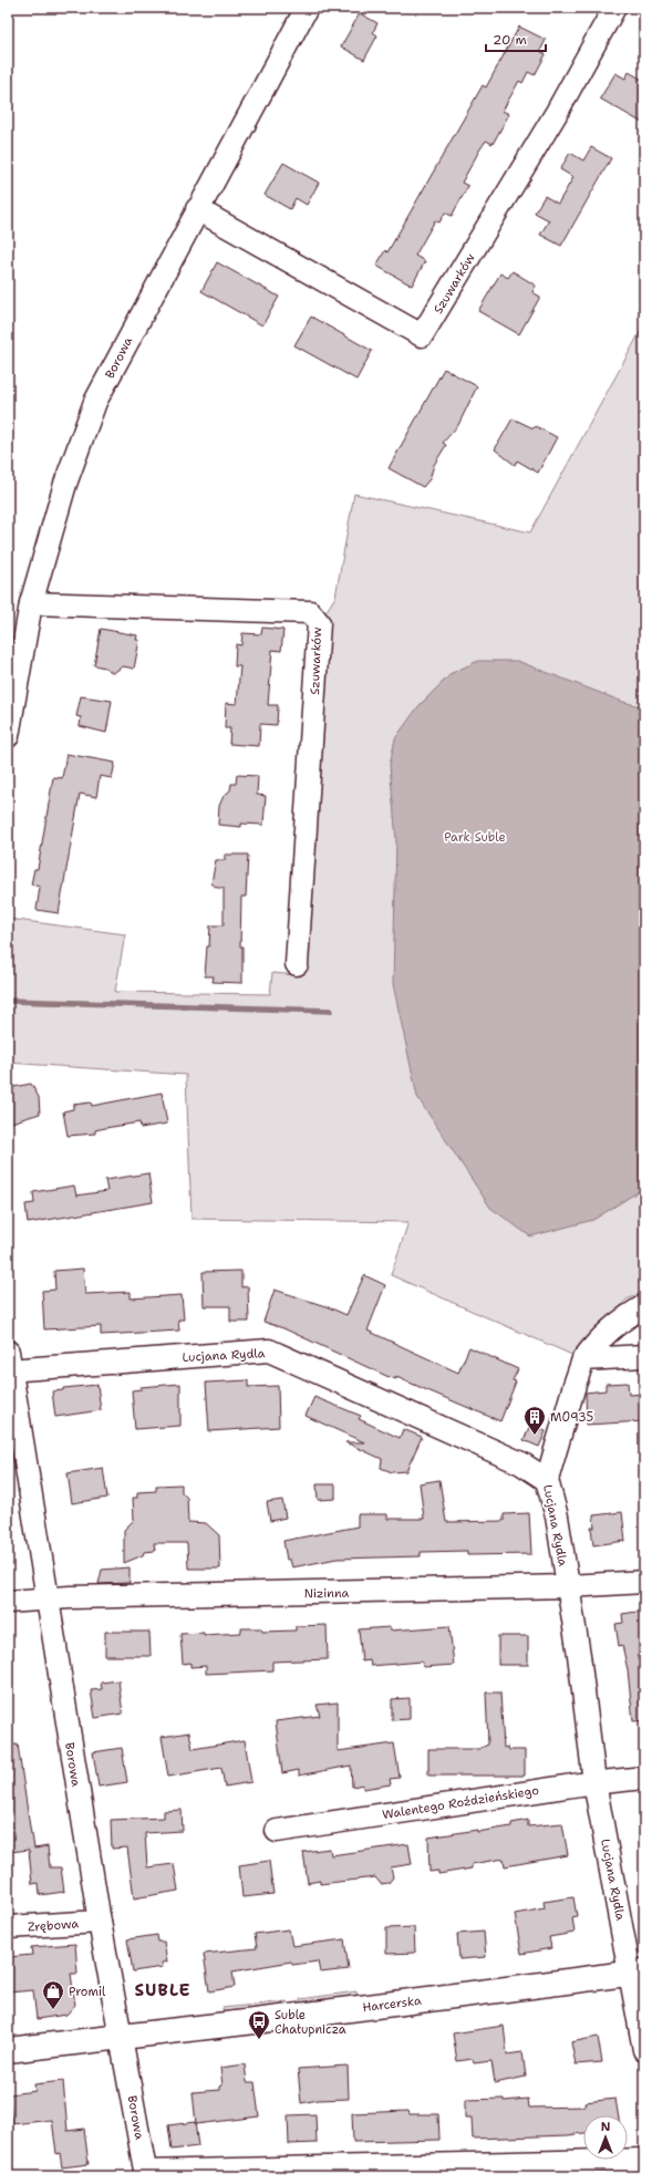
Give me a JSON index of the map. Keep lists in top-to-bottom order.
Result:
{
  "streets": {
    "street": [
      "Szuwarków",
      "Borowa",
      "Lucjana Rydla",
      "Nizinna",
      "Walentego Roździeńskiego",
      "Zrębowa",
      "Harcerska"
    ]
  },
  "crossings": [
    ["Szuwarków", "Borowa"],
    ["Borowa", "Lucjana Rydla"],
    ["Borowa", "Nizinna"],
    ["Borowa", "Zrębowa"],
    ["Borowa", "Harcerska"],
    ["Lucjana Rydla", "Nizinna"],
    ["Lucjana Rydla", "Walentego Roździeńskiego"],
    ["Lucjana Rydla", "Harcerska"]
  ],
  "districts": ["SUBLE"],
  "parks": ["Park Suble"],
  "places": {
    "building": ["M0935"],
    "shop": ["Promil"],
    "bus stop": ["Suble Chałupnicza"]
  },
  "scale_bar": "20 m",
  "north": "top"
}
